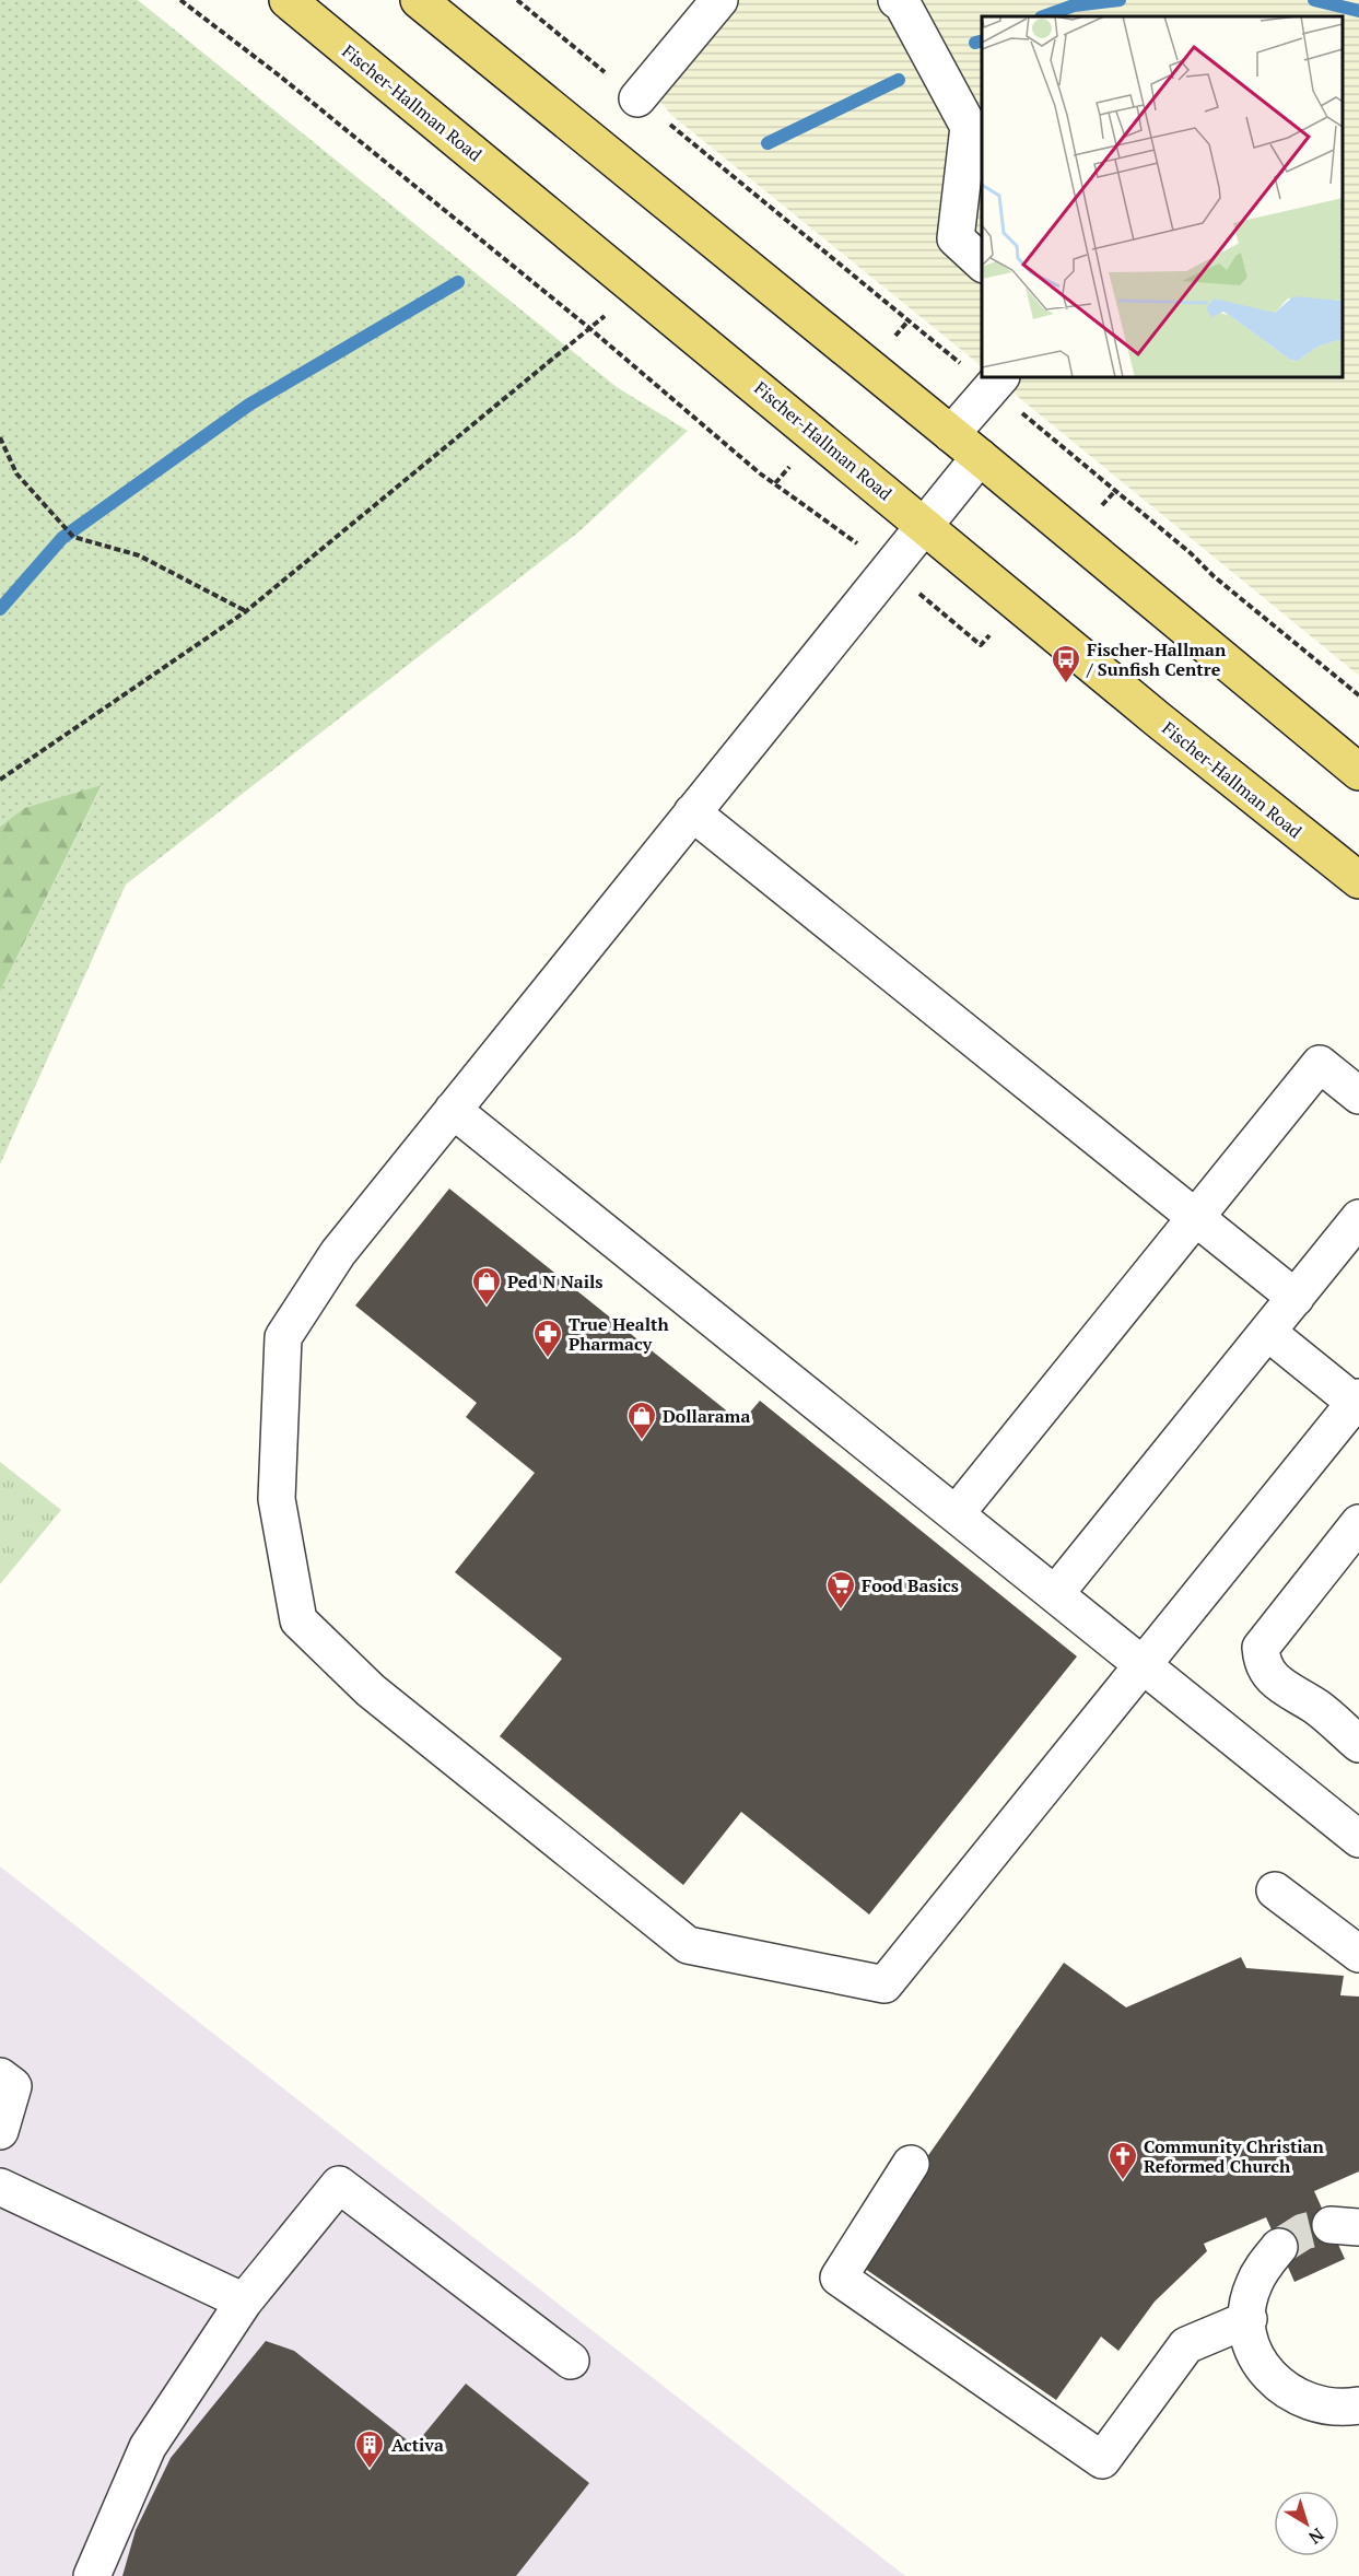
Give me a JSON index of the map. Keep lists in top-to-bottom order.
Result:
{
  "streets": {
    "main road": ["Fischer-Hallman Road"]
  },
  "places": {
    "bus stop": ["Fischer-Hallman / Sunfish Centre"],
    "shop": ["Ped N Nails", "Dollarama"],
    "pharmacy": ["True Health Pharmacy"],
    "supermarket": ["Food Basics"],
    "church": ["Community Christian Reformed Church"],
    "building": ["Activa"]
  },
  "north": "bottom right"
}
